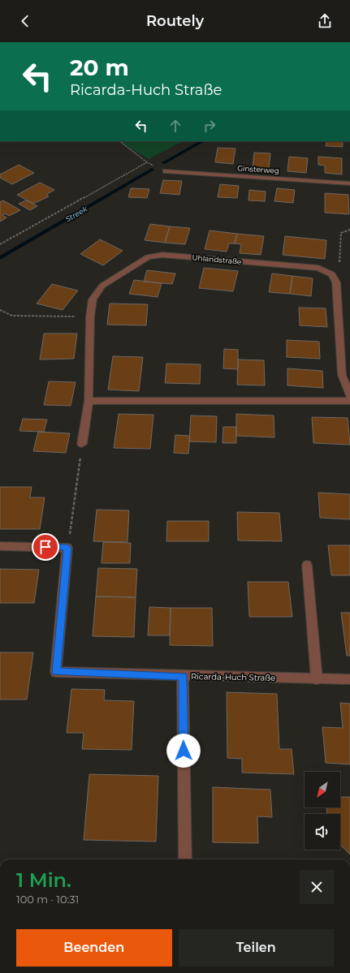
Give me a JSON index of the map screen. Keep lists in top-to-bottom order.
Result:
{
  "streets": {
    "street": ["Ginsterweg", "Uhlandstraße", "Ricarda-Huch Straße"]
  },
  "water": ["Streek"],
  "north": "bottom left",
  "page": {
    "header": "Routely",
    "turn": ["20 m", "Ricarda-Huch Straße"],
    "heading": ["1 Min.", "100 m · 10:31"],
    "buttons": ["Beenden", "Teilen"]
  }
}
